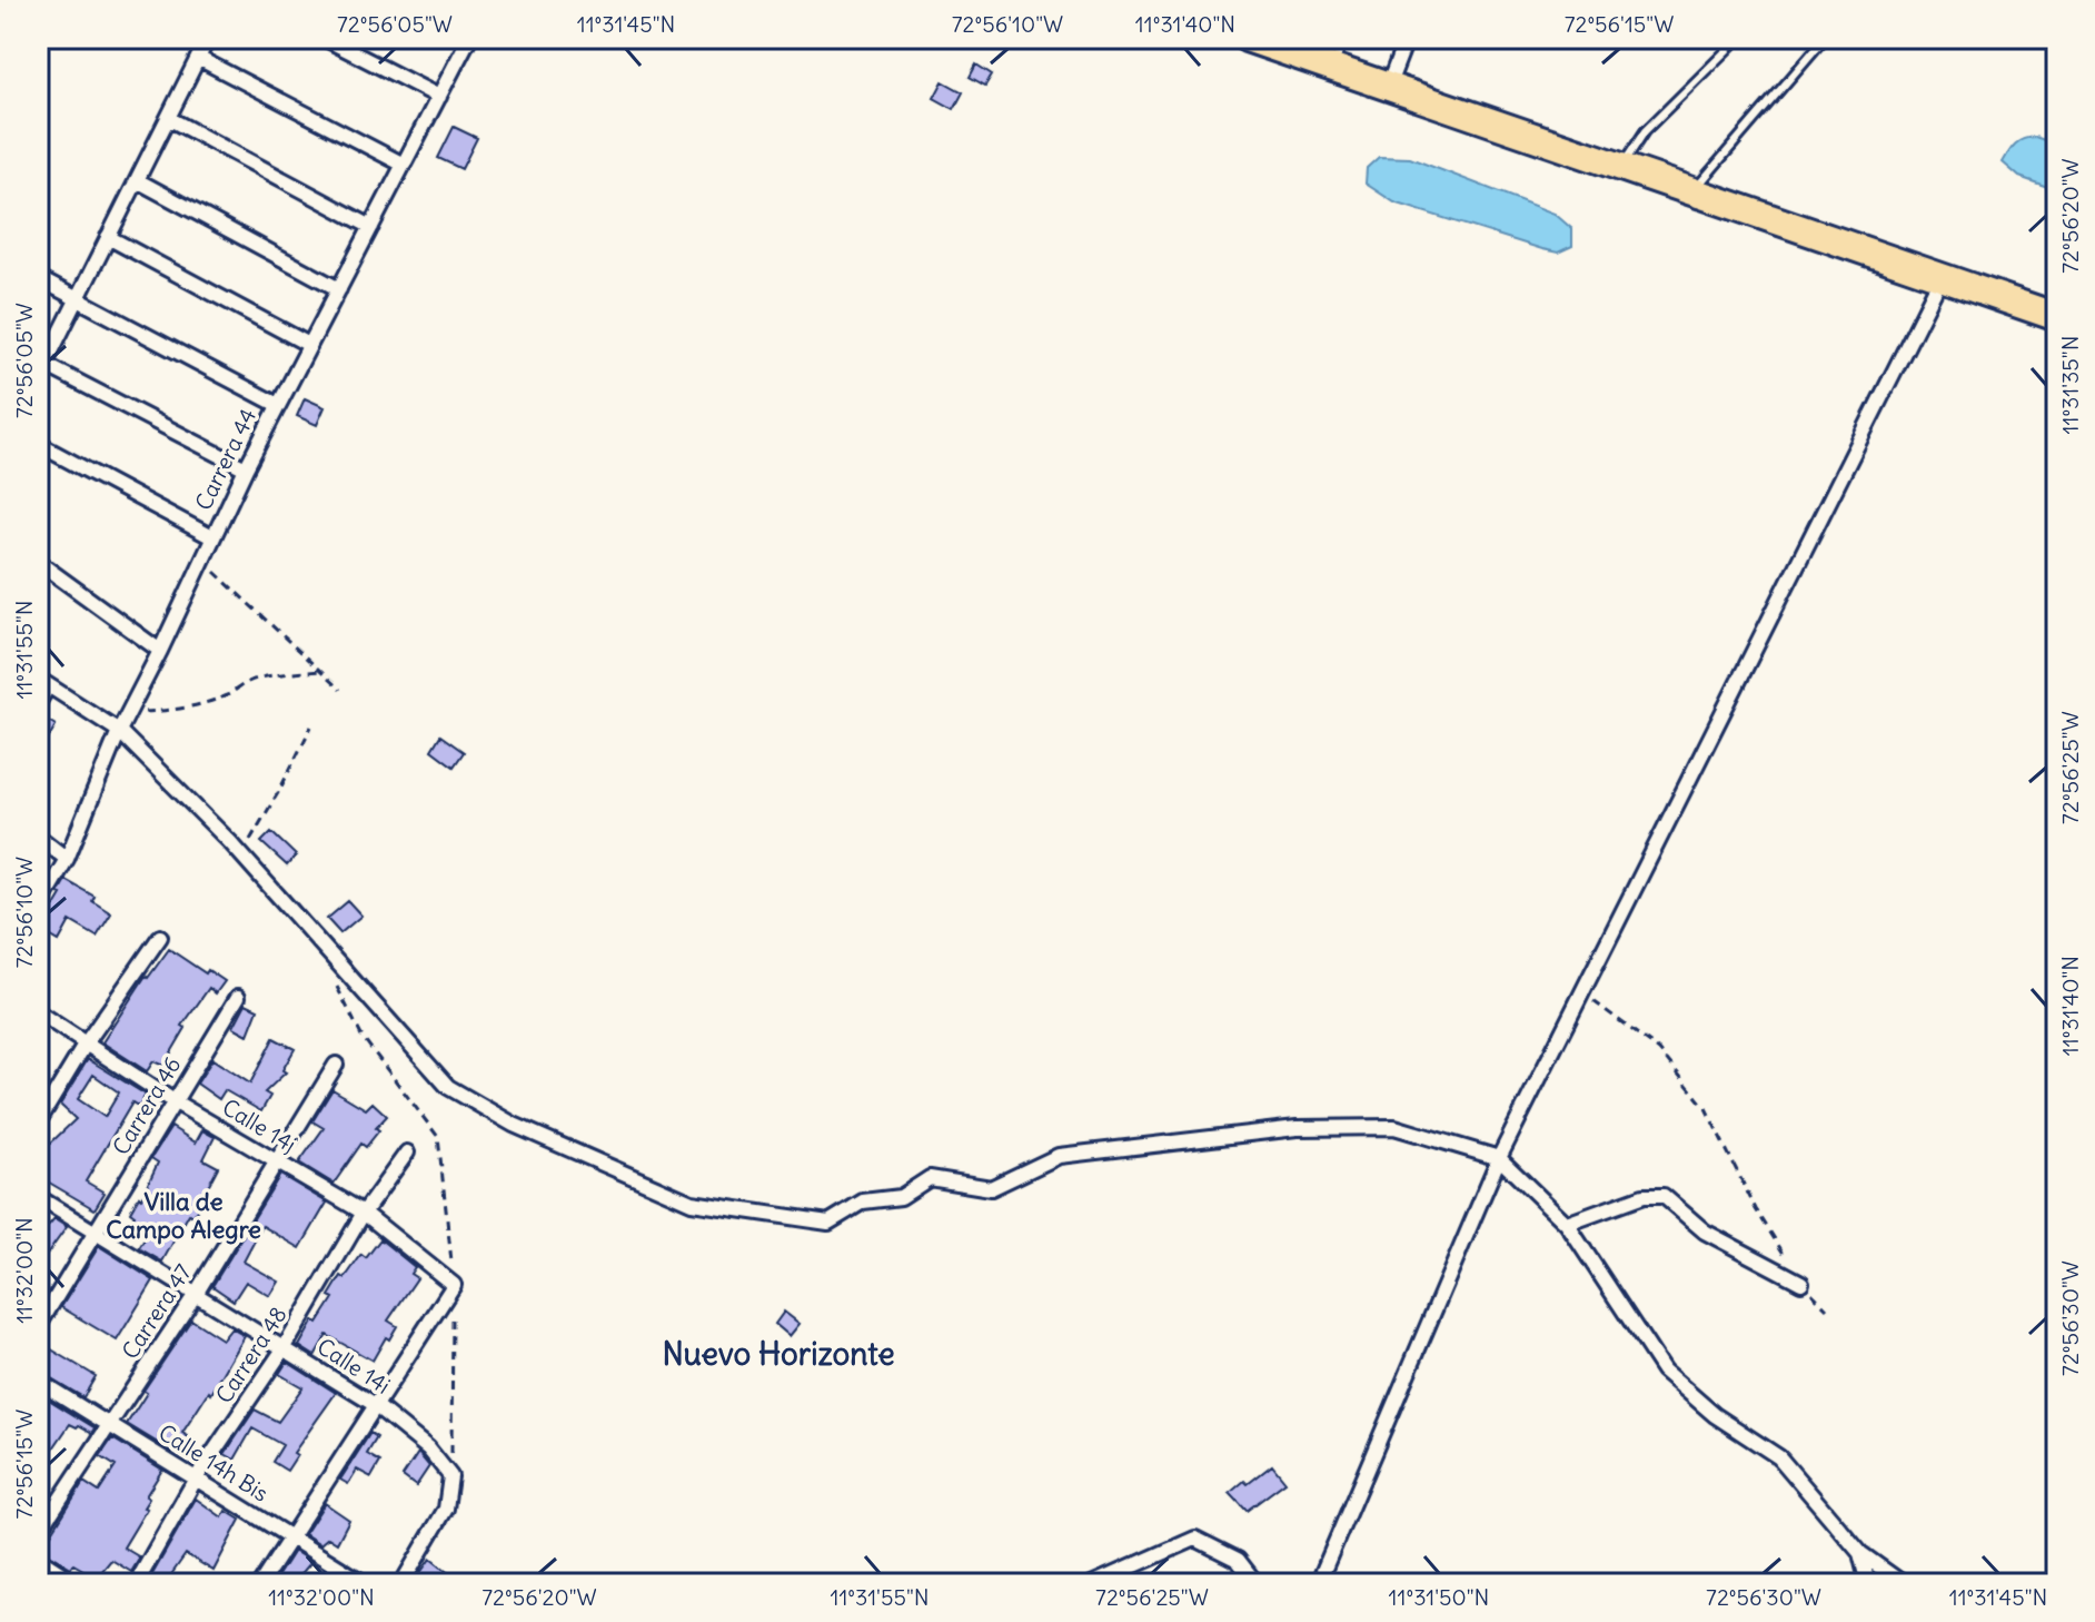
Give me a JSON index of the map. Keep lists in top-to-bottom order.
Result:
{
  "streets": {
    "street": [
      "Carrera 44",
      "Carrera 46",
      "Calle 14j",
      "Carrera 47",
      "Carrera 48",
      "Calle 14i",
      "Calle 14h Bis"
    ]
  },
  "crossings": [
    ["Carrera 46", "Calle 14j"],
    ["Carrera 46", "Calle 14i"],
    ["Calle 14j", "Carrera 47"],
    ["Calle 14j", "Carrera 48"],
    ["Carrera 47", "Calle 14i"],
    ["Carrera 47", "Calle 14h Bis"],
    ["Carrera 48", "Calle 14i"],
    ["Carrera 48", "Calle 14h Bis"]
  ],
  "districts": ["Villa de Campo Alegre", "Nuevo Horizonte"],
  "coordinates": [
    "72°56'05\"W",
    "11°31'45\"N",
    "72°56'10\"W",
    "11°31'40\"N",
    "72°56'15\"W",
    "72°56'20\"W",
    "11°31'35\"N",
    "11°31'55\"N",
    "72°56'25\"W",
    "11°32'00\"N",
    "72°56'30\"W",
    "11°31'50\"N"
  ]
}
